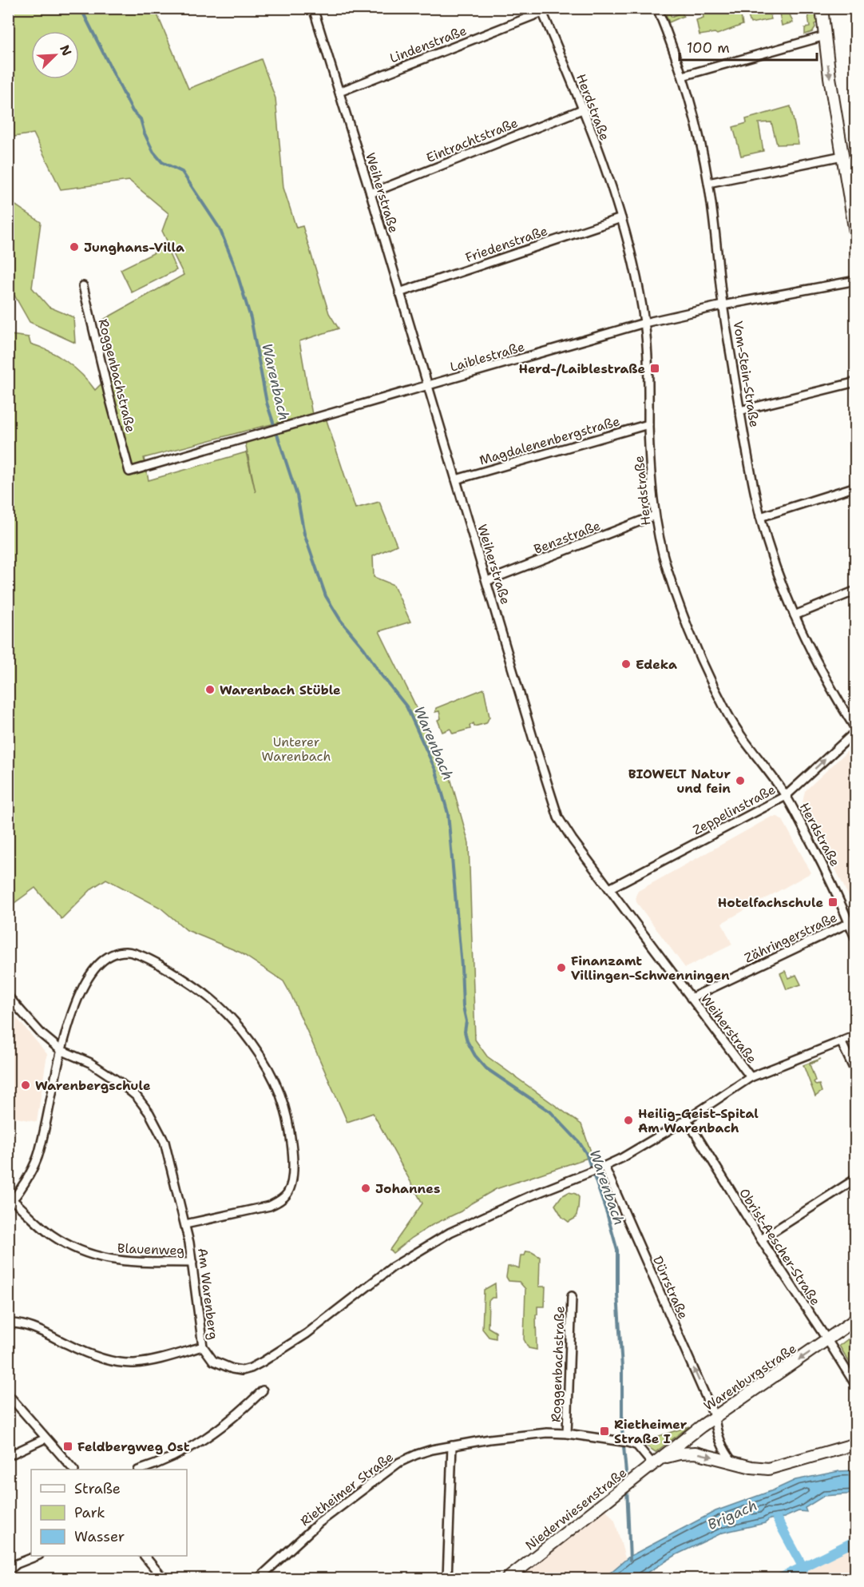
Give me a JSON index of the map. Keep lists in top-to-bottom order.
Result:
{
  "streets": {
    "street": [
      "Lindenstraße",
      "Herdstraße",
      "Eintrachtstraße",
      "Weiherstraße",
      "Friedenstraße",
      "Laiblestraße",
      "Vom-Stein-Straße",
      "Roggenbachstraße",
      "Magdalenenbergstraße",
      "Benzstraße",
      "Zeppelinstraße",
      "Zähringerstraße",
      "Obrist-Aescher-Straße",
      "Blauenweg",
      "Dürrstraße",
      "Am Warenberg",
      "Warenburgstraße",
      "Rietheimer Straße",
      "Niederwiesenstraße"
    ]
  },
  "crossings": [
    ["Lindenstraße", "Herdstraße"],
    ["Lindenstraße", "Weiherstraße"],
    ["Herdstraße", "Eintrachtstraße"],
    ["Herdstraße", "Friedenstraße"],
    ["Herdstraße", "Laiblestraße"],
    ["Herdstraße", "Magdalenenbergstraße"],
    ["Herdstraße", "Benzstraße"],
    ["Herdstraße", "Zeppelinstraße"],
    ["Herdstraße", "Zähringerstraße"],
    ["Eintrachtstraße", "Weiherstraße"],
    ["Weiherstraße", "Friedenstraße"],
    ["Weiherstraße", "Laiblestraße"],
    ["Weiherstraße", "Magdalenenbergstraße"],
    ["Weiherstraße", "Benzstraße"],
    ["Weiherstraße", "Zeppelinstraße"],
    ["Weiherstraße", "Zähringerstraße"],
    ["Weiherstraße", "Am Warenberg"],
    ["Laiblestraße", "Vom-Stein-Straße"],
    ["Laiblestraße", "Roggenbachstraße"],
    ["Vom-Stein-Straße", "Zeppelinstraße"],
    ["Roggenbachstraße", "Rietheimer Straße"],
    ["Obrist-Aescher-Straße", "Am Warenberg"],
    ["Obrist-Aescher-Straße", "Warenburgstraße"],
    ["Blauenweg", "Am Warenberg"],
    ["Dürrstraße", "Am Warenberg"],
    ["Dürrstraße", "Warenburgstraße"],
    ["Warenburgstraße", "Rietheimer Straße"],
    ["Warenburgstraße", "Niederwiesenstraße"],
    ["Rietheimer Straße", "Niederwiesenstraße"]
  ],
  "one_way": ["Dürrstraße", "Warenburgstraße"],
  "water": ["Warenbach", "Brigach"],
  "parks": ["Unterer Warenbach"],
  "places": {
    "other": [
      "Junghans-Villa",
      "Edeka",
      "Warenbach Stüble",
      "BIOWELT Natur und fein",
      "Finanzamt Villingen-Schwenningen",
      "Warenbergschule",
      "Heilig-Geist-Spital Am Warenbach",
      "Johannes"
    ],
    "transit": [
      "Herd-/Laiblestraße",
      "Hotelfachschule",
      "Rietheimer Straße I",
      "Feldbergweg Ost"
    ]
  },
  "legend": ["Straße", "Park", "Wasser"],
  "scale_bar": "100 m",
  "north": "top right"
}
